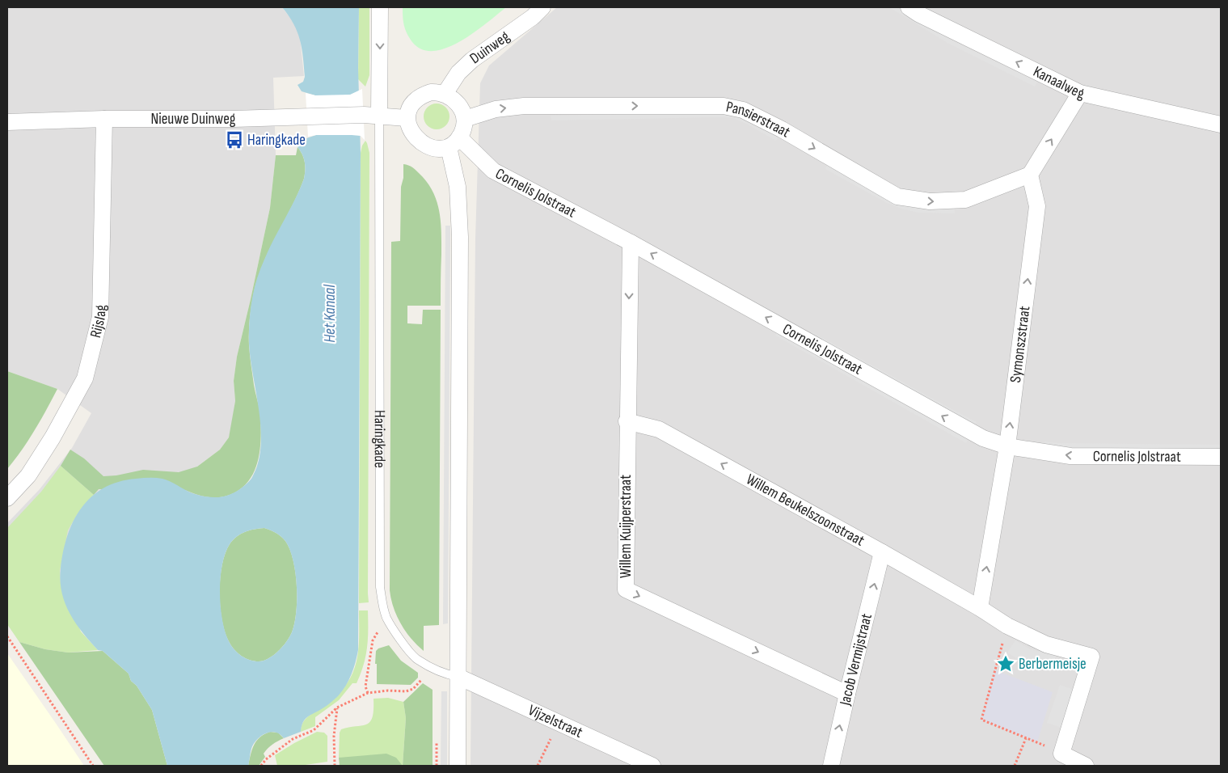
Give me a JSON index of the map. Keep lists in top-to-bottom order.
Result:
{
  "streets": {
    "street": [
      "Duinweg",
      "Kanaalweg",
      "Nieuwe Duinweg",
      "Pansierstraat",
      "Cornelis Jolstraat",
      "Rijslag",
      "Symonszstraat",
      "Haringkade",
      "Willem Beukelszoonstraat",
      "Willem Kuijperstraat",
      "Jacob Vermijstraat",
      "Vijzelstraat"
    ]
  },
  "crossings": [
    ["Duinweg", "Pansierstraat"],
    ["Duinweg", "Cornelis Jolstraat"],
    ["Nieuwe Duinweg", "Rijslag"],
    ["Nieuwe Duinweg", "Haringkade"],
    ["Pansierstraat", "Cornelis Jolstraat"],
    ["Pansierstraat", "Symonszstraat"],
    ["Cornelis Jolstraat", "Symonszstraat"],
    ["Cornelis Jolstraat", "Willem Kuijperstraat"],
    ["Symonszstraat", "Willem Beukelszoonstraat"],
    ["Haringkade", "Vijzelstraat"],
    ["Willem Beukelszoonstraat", "Willem Kuijperstraat"],
    ["Willem Beukelszoonstraat", "Jacob Vermijstraat"],
    ["Willem Kuijperstraat", "Jacob Vermijstraat"]
  ],
  "one_way": [
    "Kanaalweg",
    "Pansierstraat",
    "Cornelis Jolstraat",
    "Symonszstraat",
    "Willem Beukelszoonstraat",
    "Willem Kuijperstraat",
    "Jacob Vermijstraat"
  ],
  "water": ["Het Kanaal"],
  "places": {
    "bus stop": ["Haringkade"],
    "place": ["Berbermeisje"]
  }
}
